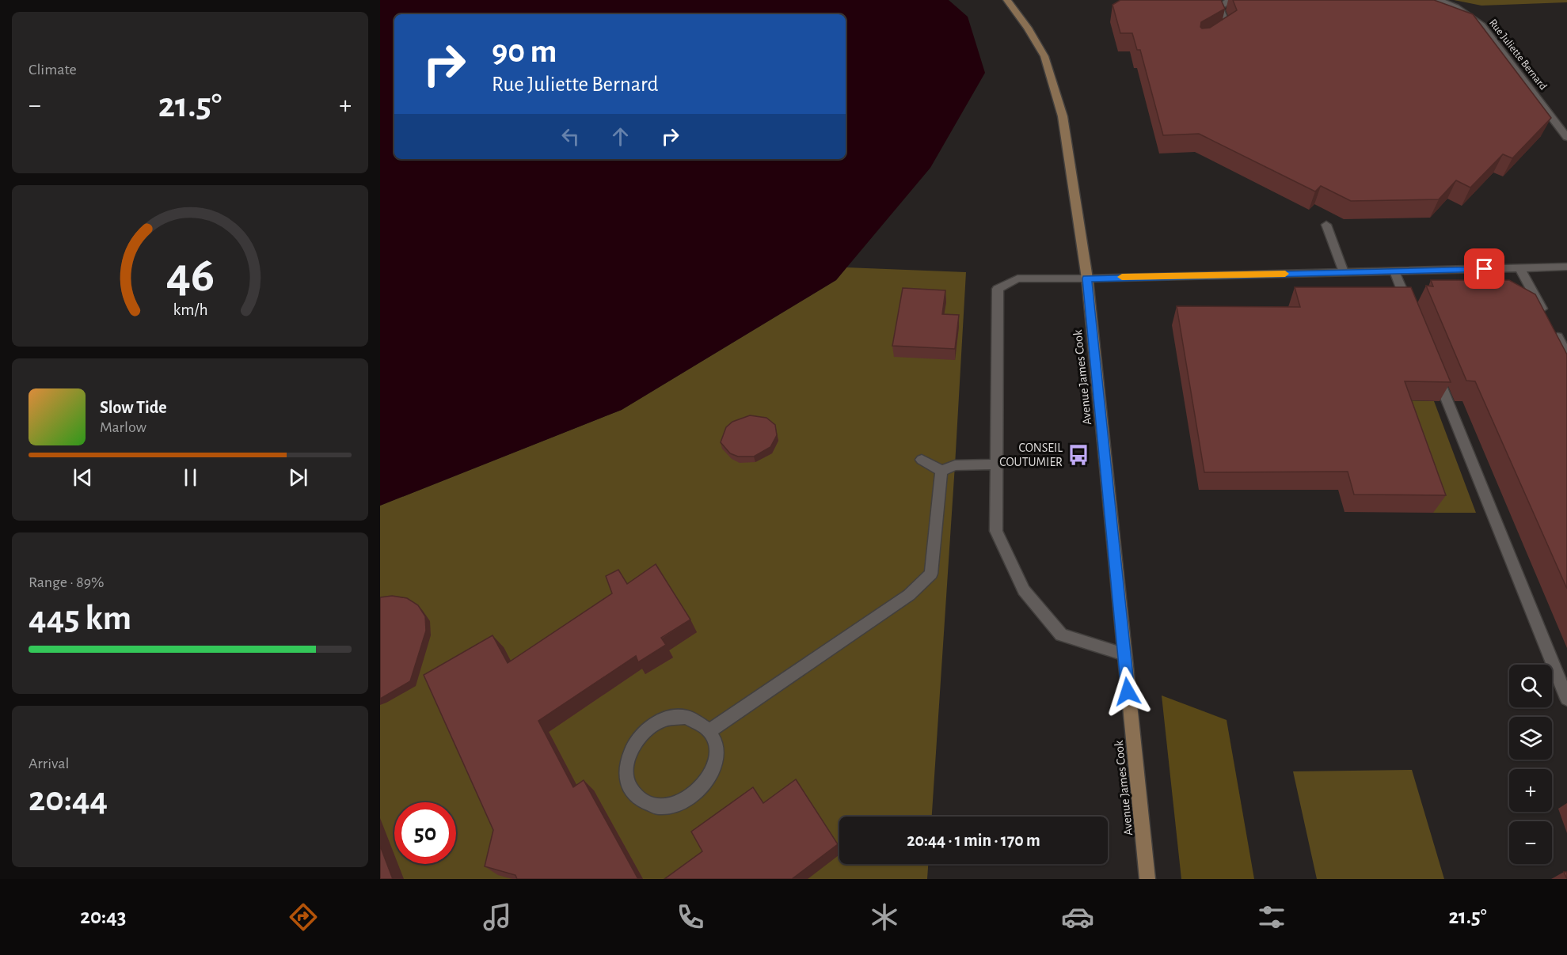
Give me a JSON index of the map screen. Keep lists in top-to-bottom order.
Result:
{
  "streets": {
    "main road": ["Avenue James Cook"],
    "street": ["Rue Juliette Bernard"]
  },
  "places": {
    "bus stop": ["CONSEIL COUTUMIER"]
  },
  "page": {
    "tile": [
      "Climate",
      ["Range · 89%", "445 km"],
      ["Arrival", "20:44"]
    ],
    "turn": ["90 m", "Rue Juliette Bernard"],
    "heat": ["−", "21.5°", "+"],
    "song": ["Slow Tide", "Marlow"],
    "map_buttons": ["+", "−"],
    "limit": "50",
    "trip": "20:44 · 1 min · 170 m",
    "tabs": ["20:43", "21.5°"],
    "gauge": ["46", "km/h"]
  }
}
